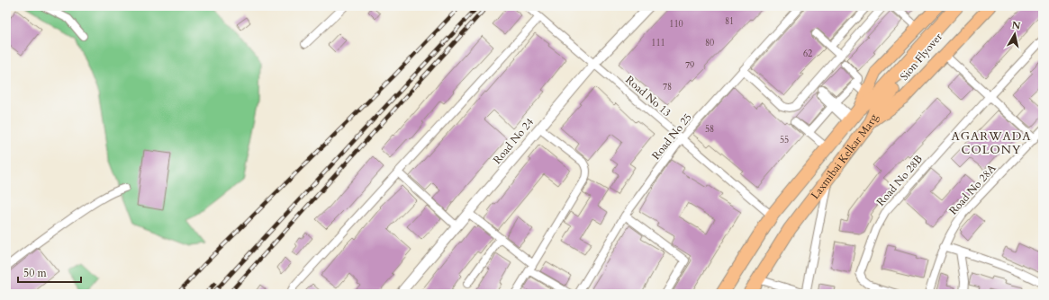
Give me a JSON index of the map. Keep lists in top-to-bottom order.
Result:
{
  "streets": {
    "highway": ["Sion Flyover", "Laxmibai Kelkar Marg"],
    "street": [
      "Road No 13",
      "Road No 25",
      "Road No 24",
      "Road No 28B",
      "Road No 28A"
    ]
  },
  "crossings": [
    ["Sion Flyover", "Laxmibai Kelkar Marg"],
    ["Road No 13", "Road No 25"],
    ["Road No 13", "Road No 24"],
    ["Road No 13", "Laxmibai Kelkar Marg"]
  ],
  "districts": ["AGARWADA COLONY"],
  "house_numbers": [
    "81",
    "110",
    "111",
    "80",
    "62",
    "79",
    "78",
    "58",
    "55"
  ],
  "scale_bar": "50 m",
  "north": "top"
}
